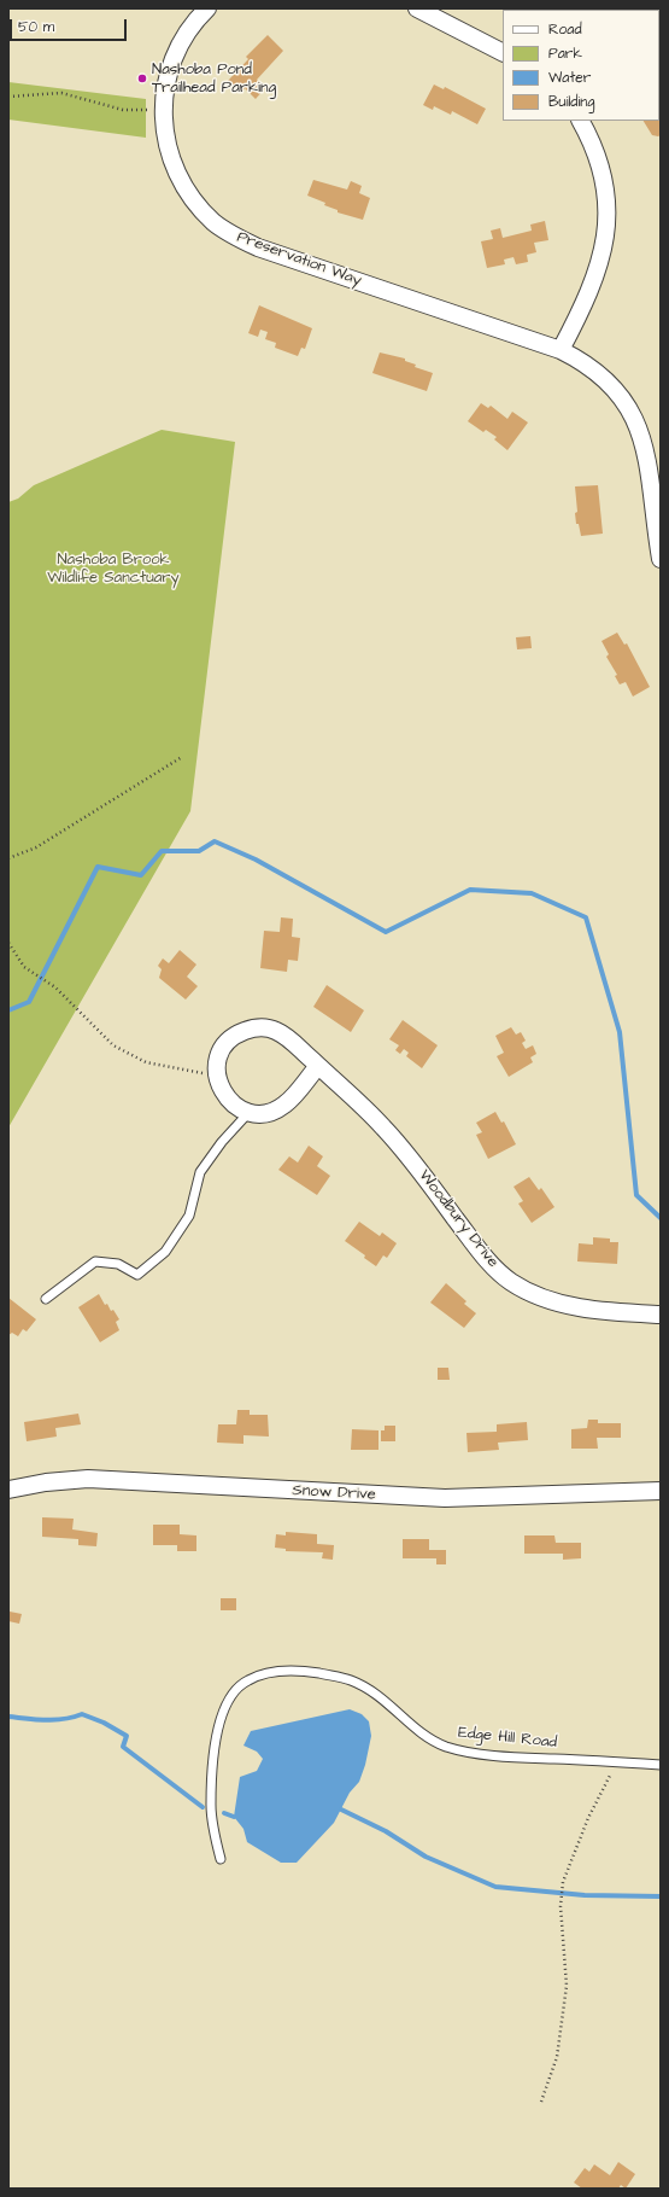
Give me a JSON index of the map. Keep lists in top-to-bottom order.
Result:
{
  "streets": {
    "street": ["Preservation Way", "Woodbury Drive", "Snow Drive"],
    "lane": ["Edge Hill Road"]
  },
  "parks": ["Nashoba Brook Wildlife Sanctuary"],
  "places": ["Nashoba Pond Trailhead Parking"],
  "legend": [
    "Road",
    "Park",
    "Water",
    "Building"
  ],
  "scale_bar": "50 m"
}
